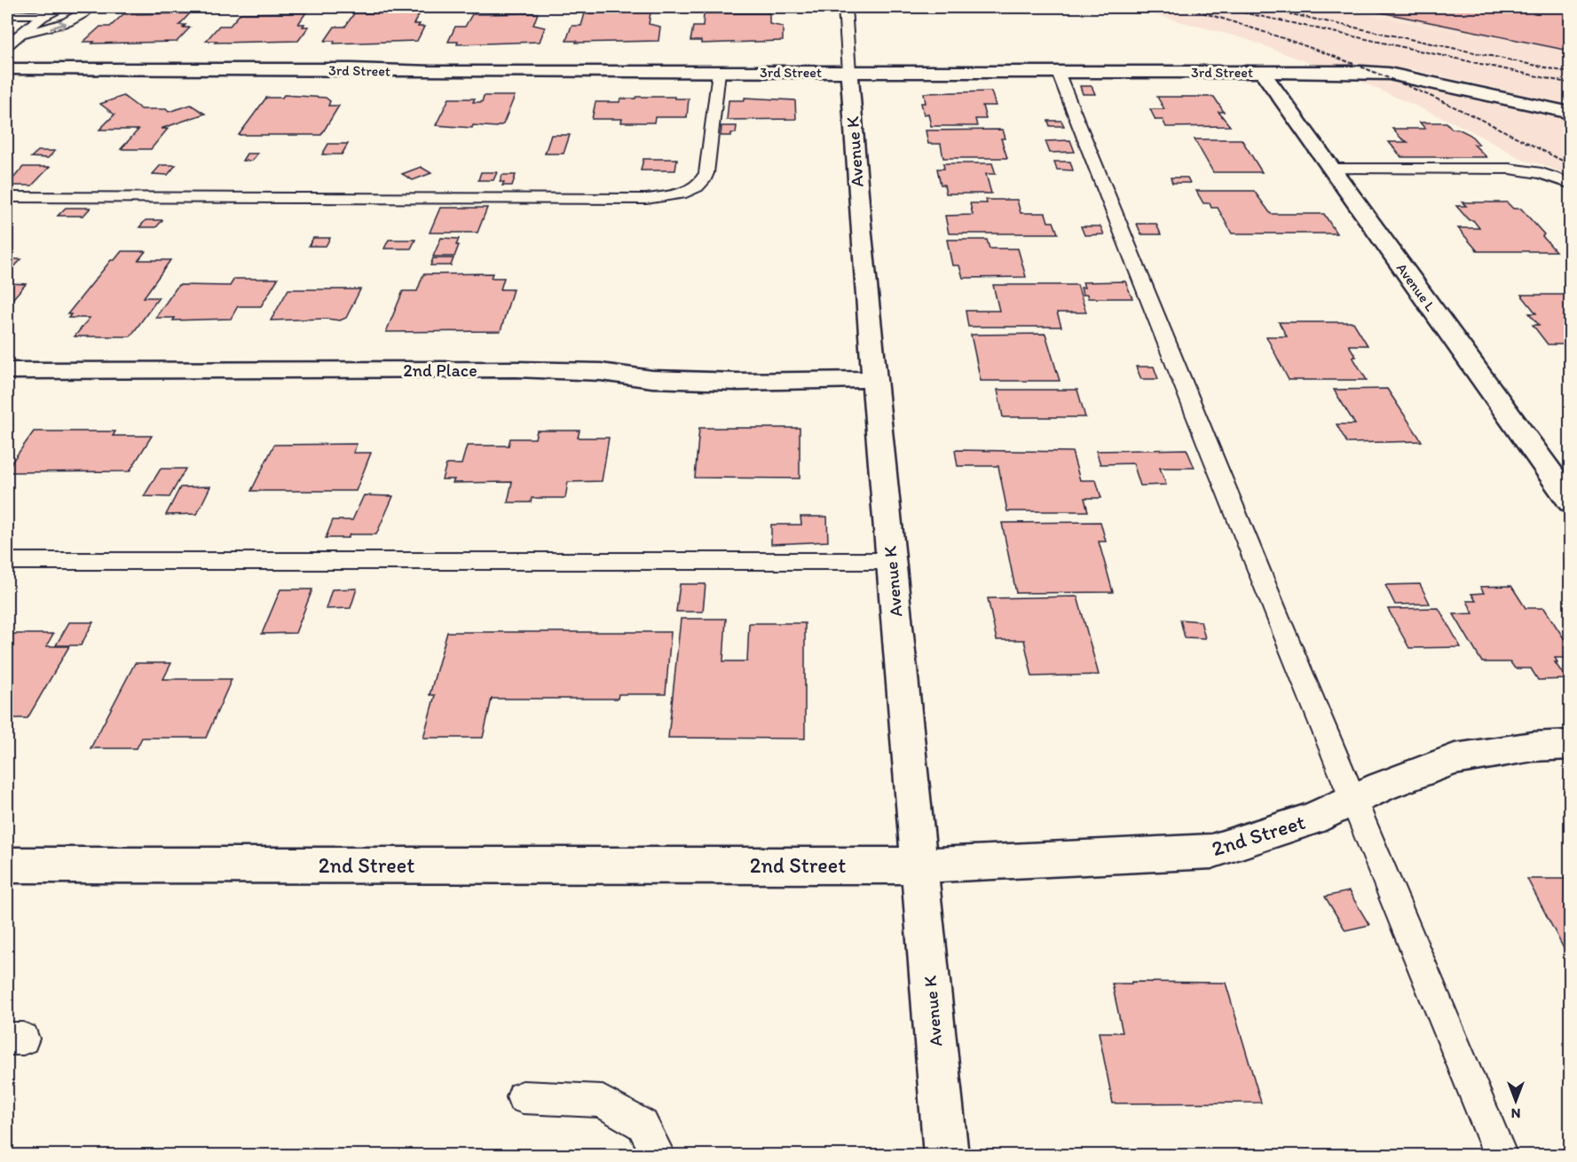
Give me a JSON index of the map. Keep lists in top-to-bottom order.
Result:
{
  "streets": {
    "street": [
      "3rd Street",
      "Avenue K",
      "Avenue L",
      "2nd Place",
      "2nd Street"
    ]
  },
  "crossings": [
    ["3rd Street", "Avenue K"],
    ["3rd Street", "Avenue L"],
    ["Avenue K", "2nd Place"],
    ["Avenue K", "2nd Street"]
  ],
  "north": "bottom"
}
